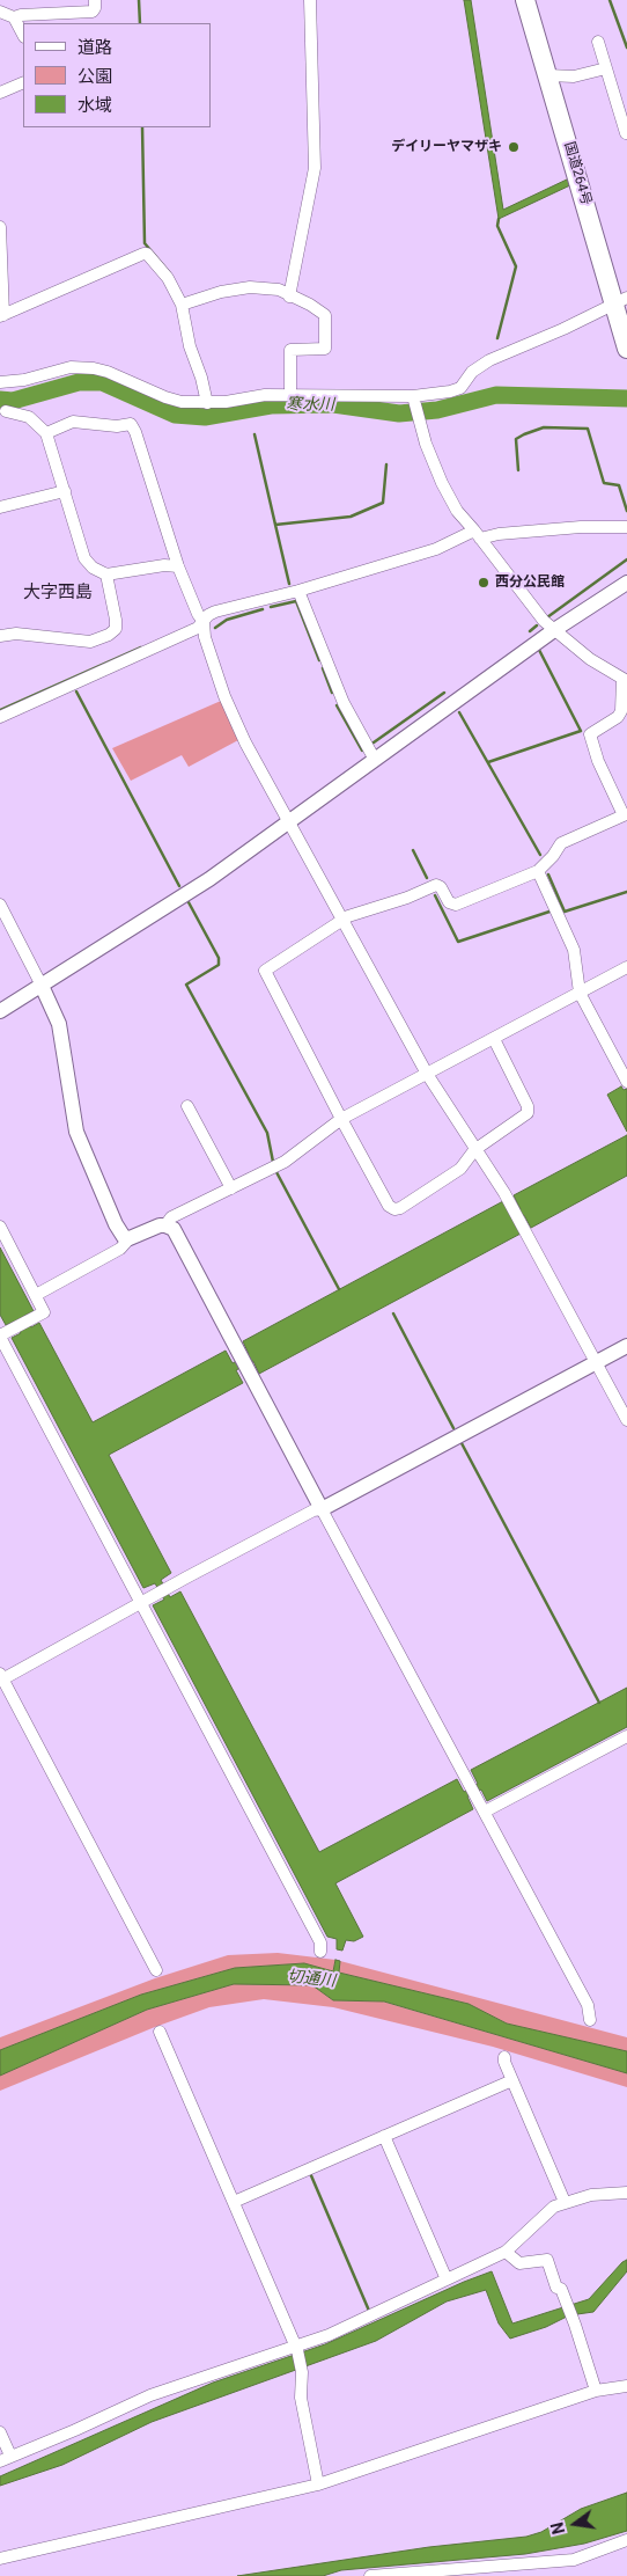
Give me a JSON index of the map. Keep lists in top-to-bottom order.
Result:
{
  "streets": {
    "highway": ["国道264号"]
  },
  "districts": ["大字西島"],
  "water": ["寒水川", "切通川"],
  "places": ["デイリーヤマザキ", "西分公民館"],
  "legend": ["道路", "公園", "水域"],
  "north": "left"
}
